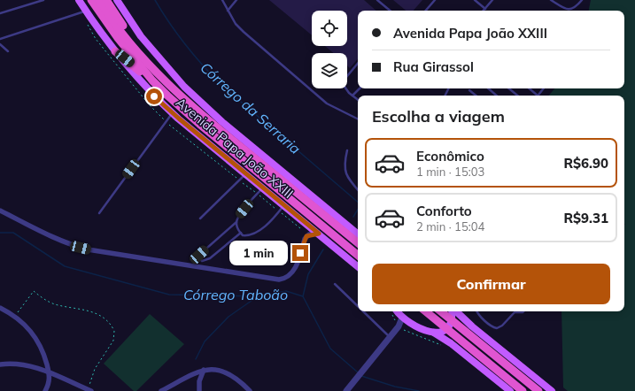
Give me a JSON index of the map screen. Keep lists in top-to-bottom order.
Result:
{
  "streets": {
    "highway": ["Avenida Papa João XXIII"]
  },
  "water": ["Córrego da Serraria", "Córrego Taboão"],
  "page": {
    "banner": ["Avenida Papa João XXIII", "Rua Girassol"],
    "heading": "Escolha a viagem",
    "list": [
      {
        "name": "Econômico",
        "note": "1 min · 15:03",
        "value": "R$6.90"
      },
      {
        "name": "Conforto",
        "note": "2 min · 15:04",
        "value": "R$9.31"
      }
    ],
    "bubble": "1 min",
    "buttons": "Confirmar"
  }
}
